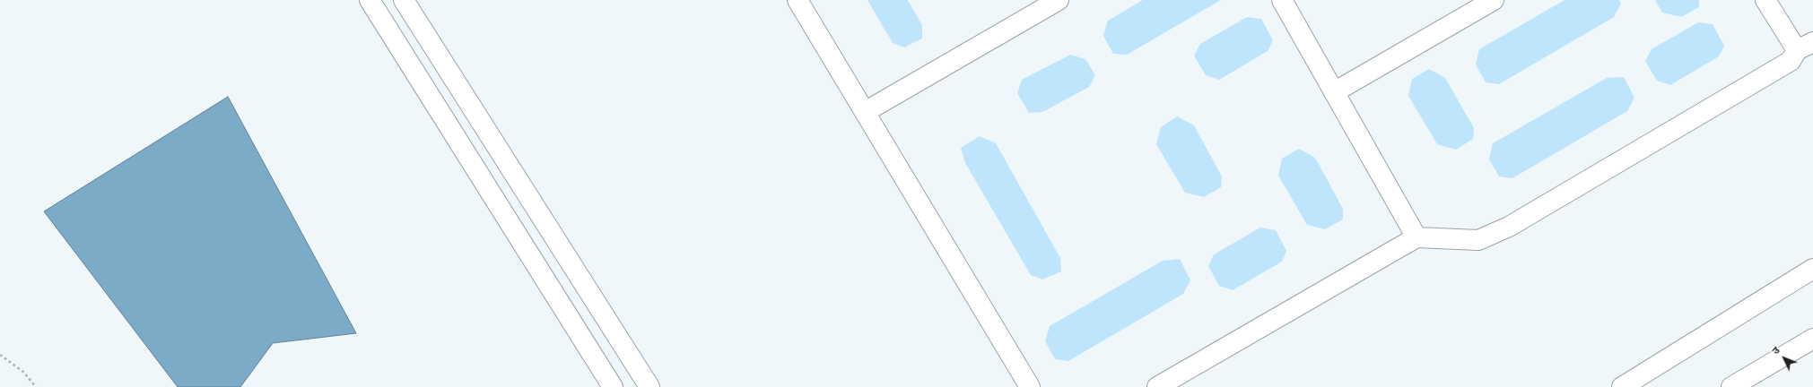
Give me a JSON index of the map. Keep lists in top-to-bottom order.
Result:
{
  "north": "top left"
}
